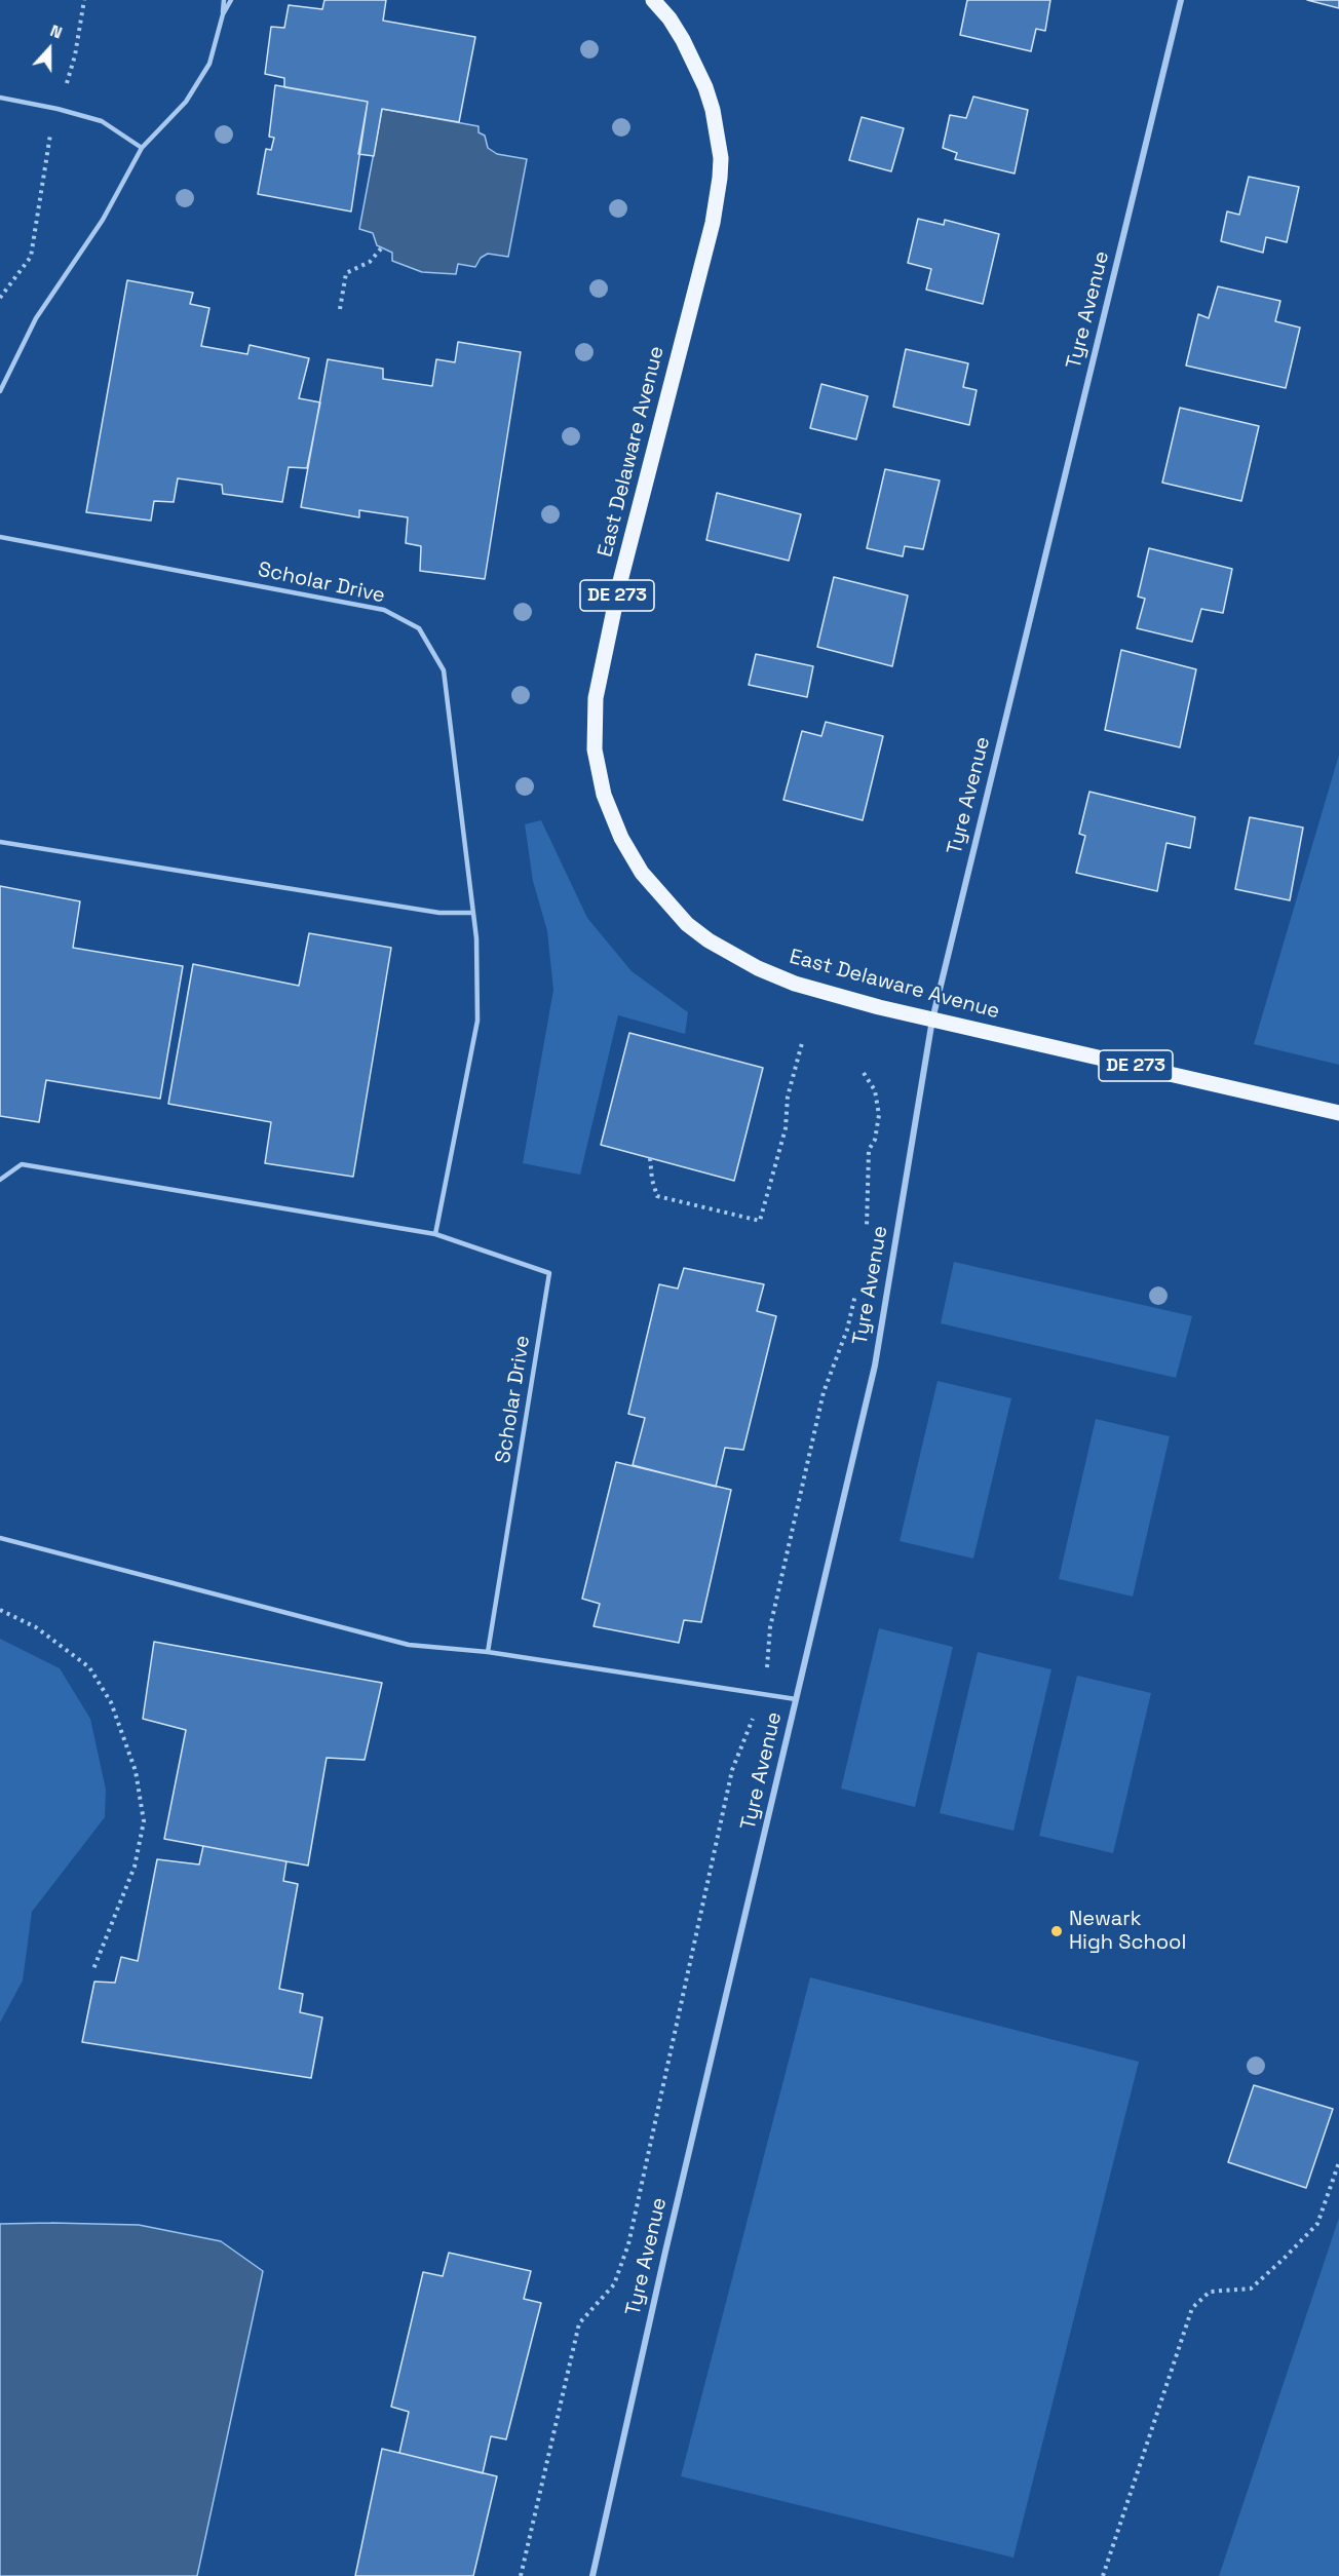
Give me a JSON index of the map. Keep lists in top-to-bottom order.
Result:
{
  "streets": {
    "main road": ["East Delaware Avenue", "DE 273"],
    "street": ["Tyre Avenue"],
    "lane": ["Scholar Drive"]
  },
  "crossings": [
    ["Tyre Avenue", "East Delaware Avenue"]
  ],
  "places": ["Newark High School"],
  "north": "top"
}
